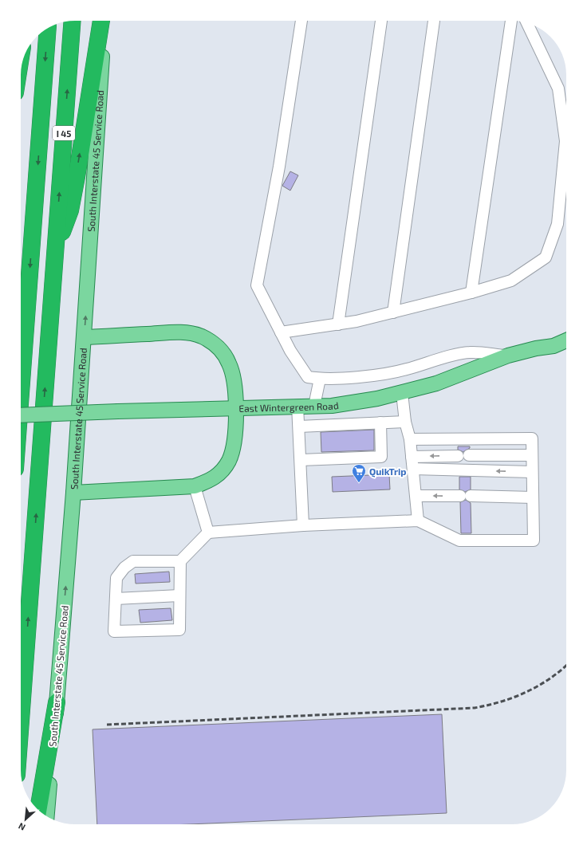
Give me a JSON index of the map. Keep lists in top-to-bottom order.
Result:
{
  "streets": {
    "highway": ["I 45"],
    "main road": ["South Interstate 45 Service Road", "East Wintergreen Road"]
  },
  "one_way": ["South Interstate 45 Service Road"],
  "places": {
    "supermarket": ["QuikTrip"]
  },
  "north": "bottom left"
}
